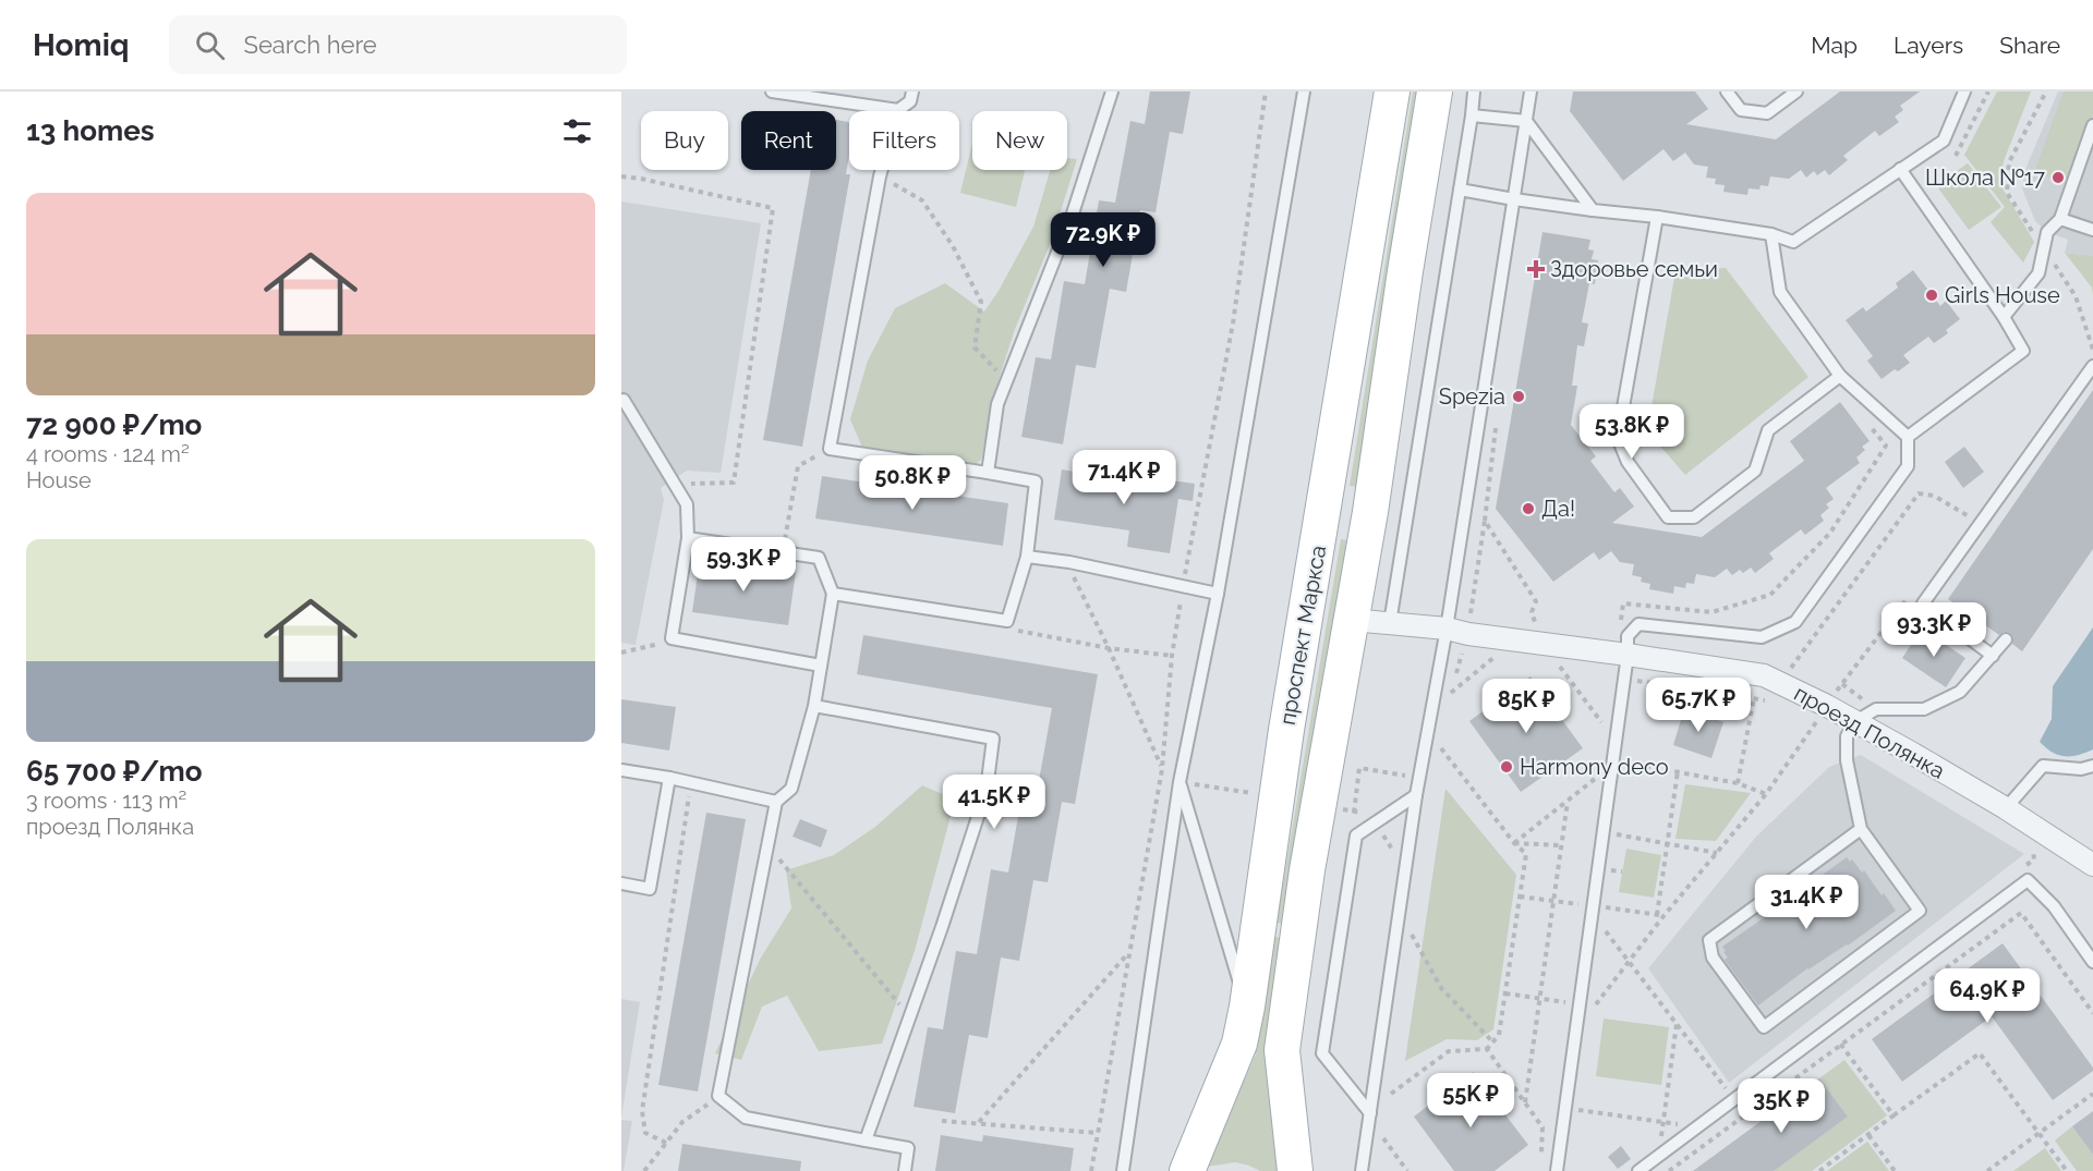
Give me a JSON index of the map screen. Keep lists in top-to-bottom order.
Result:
{
  "streets": {
    "main road": ["проспект Маркса"],
    "street": ["проезд Полянка"]
  },
  "places": {
    "other": [
      "Школа №17",
      "Girls House",
      "Spezia",
      "Да!",
      "Harmony deco"
    ],
    "health": ["Здоровье семьи"]
  },
  "page": {
    "header": "Homiq",
    "search": "Search here",
    "nav": ["Map", "Layers", "Share"],
    "heading": "13 homes",
    "chip": [
      "Buy",
      "Rent",
      "Filters",
      "New"
    ],
    "list": [
      {
        "name": "72 900 ₽/mo",
        "note": "4 rooms · 124 m² · House"
      },
      {
        "name": "65 700 ₽/mo",
        "note": "3 rooms · 113 m² · проезд Полянка"
      }
    ],
    "price": [
      "72.9K ₽",
      "53.8K ₽",
      "71.4K ₽",
      "50.8K ₽",
      "59.3K ₽",
      "93.3K ₽",
      "65.7K ₽",
      "85K ₽",
      "41.5K ₽",
      "31.4K ₽",
      "64.9K ₽",
      "55K ₽",
      "35K ₽"
    ]
  }
}
